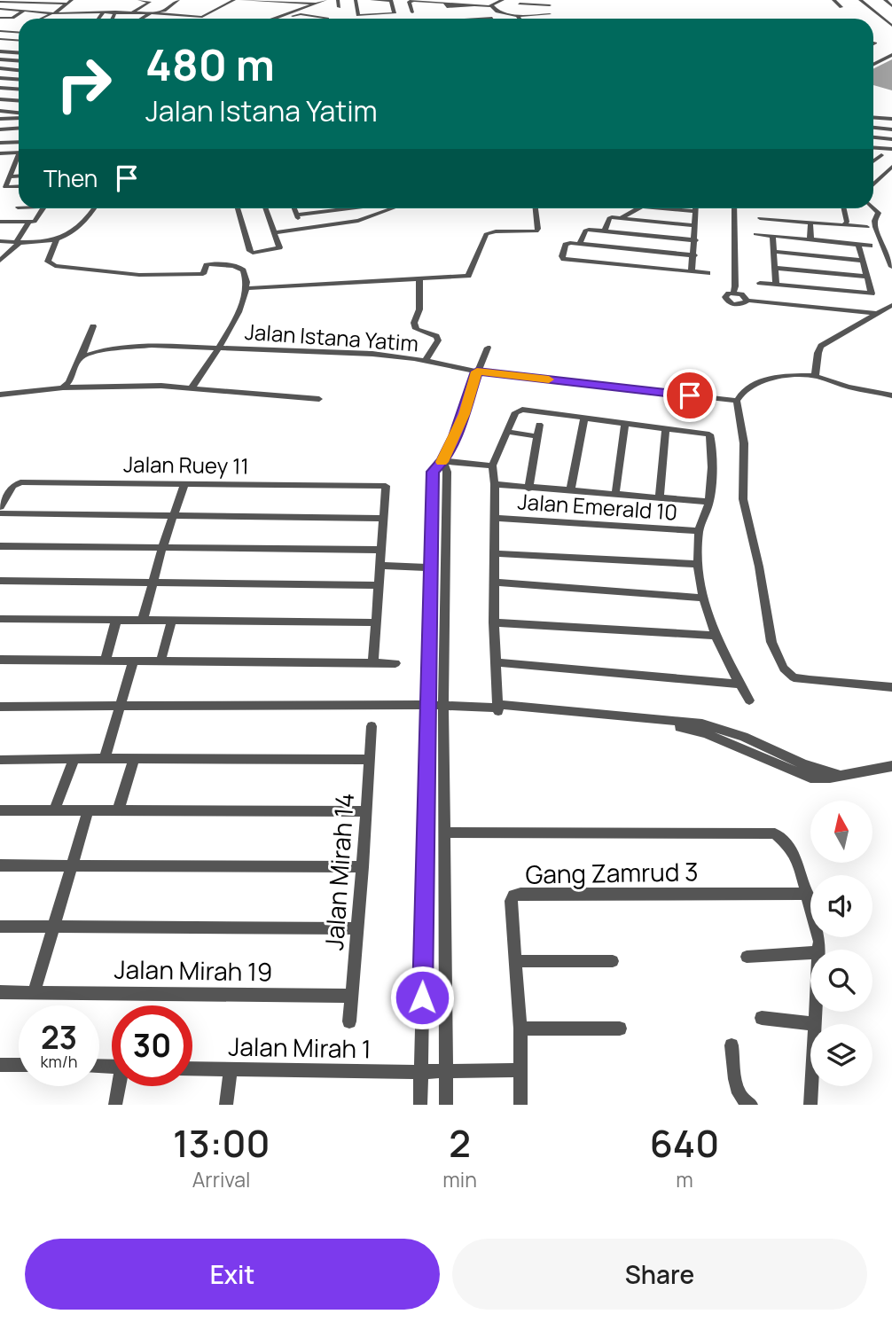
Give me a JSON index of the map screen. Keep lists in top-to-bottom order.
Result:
{
  "streets": {
    "street": [
      "Jalan Istana Yatim",
      "Jalan Ruey 11",
      "Jalan Emerald 10",
      "Jalan Mirah 14",
      "Gang Zamrud 3",
      "Jalan Mirah 19",
      "Jalan Mirah 1"
    ]
  },
  "crossings": [
    ["Jalan Mirah 14", "Jalan Mirah 19"],
    ["Gang Zamrud 3", "Jalan Mirah 1"]
  ],
  "north": "top",
  "page": {
    "turn": ["480 m", "Jalan Istana Yatim"],
    "then": "Then",
    "speed": "23 km/h",
    "limit": "30",
    "eta": [
      "13:00",
      "Arrival",
      "2",
      "min",
      "640",
      "m"
    ],
    "buttons": ["Exit", "Share"]
  }
}
